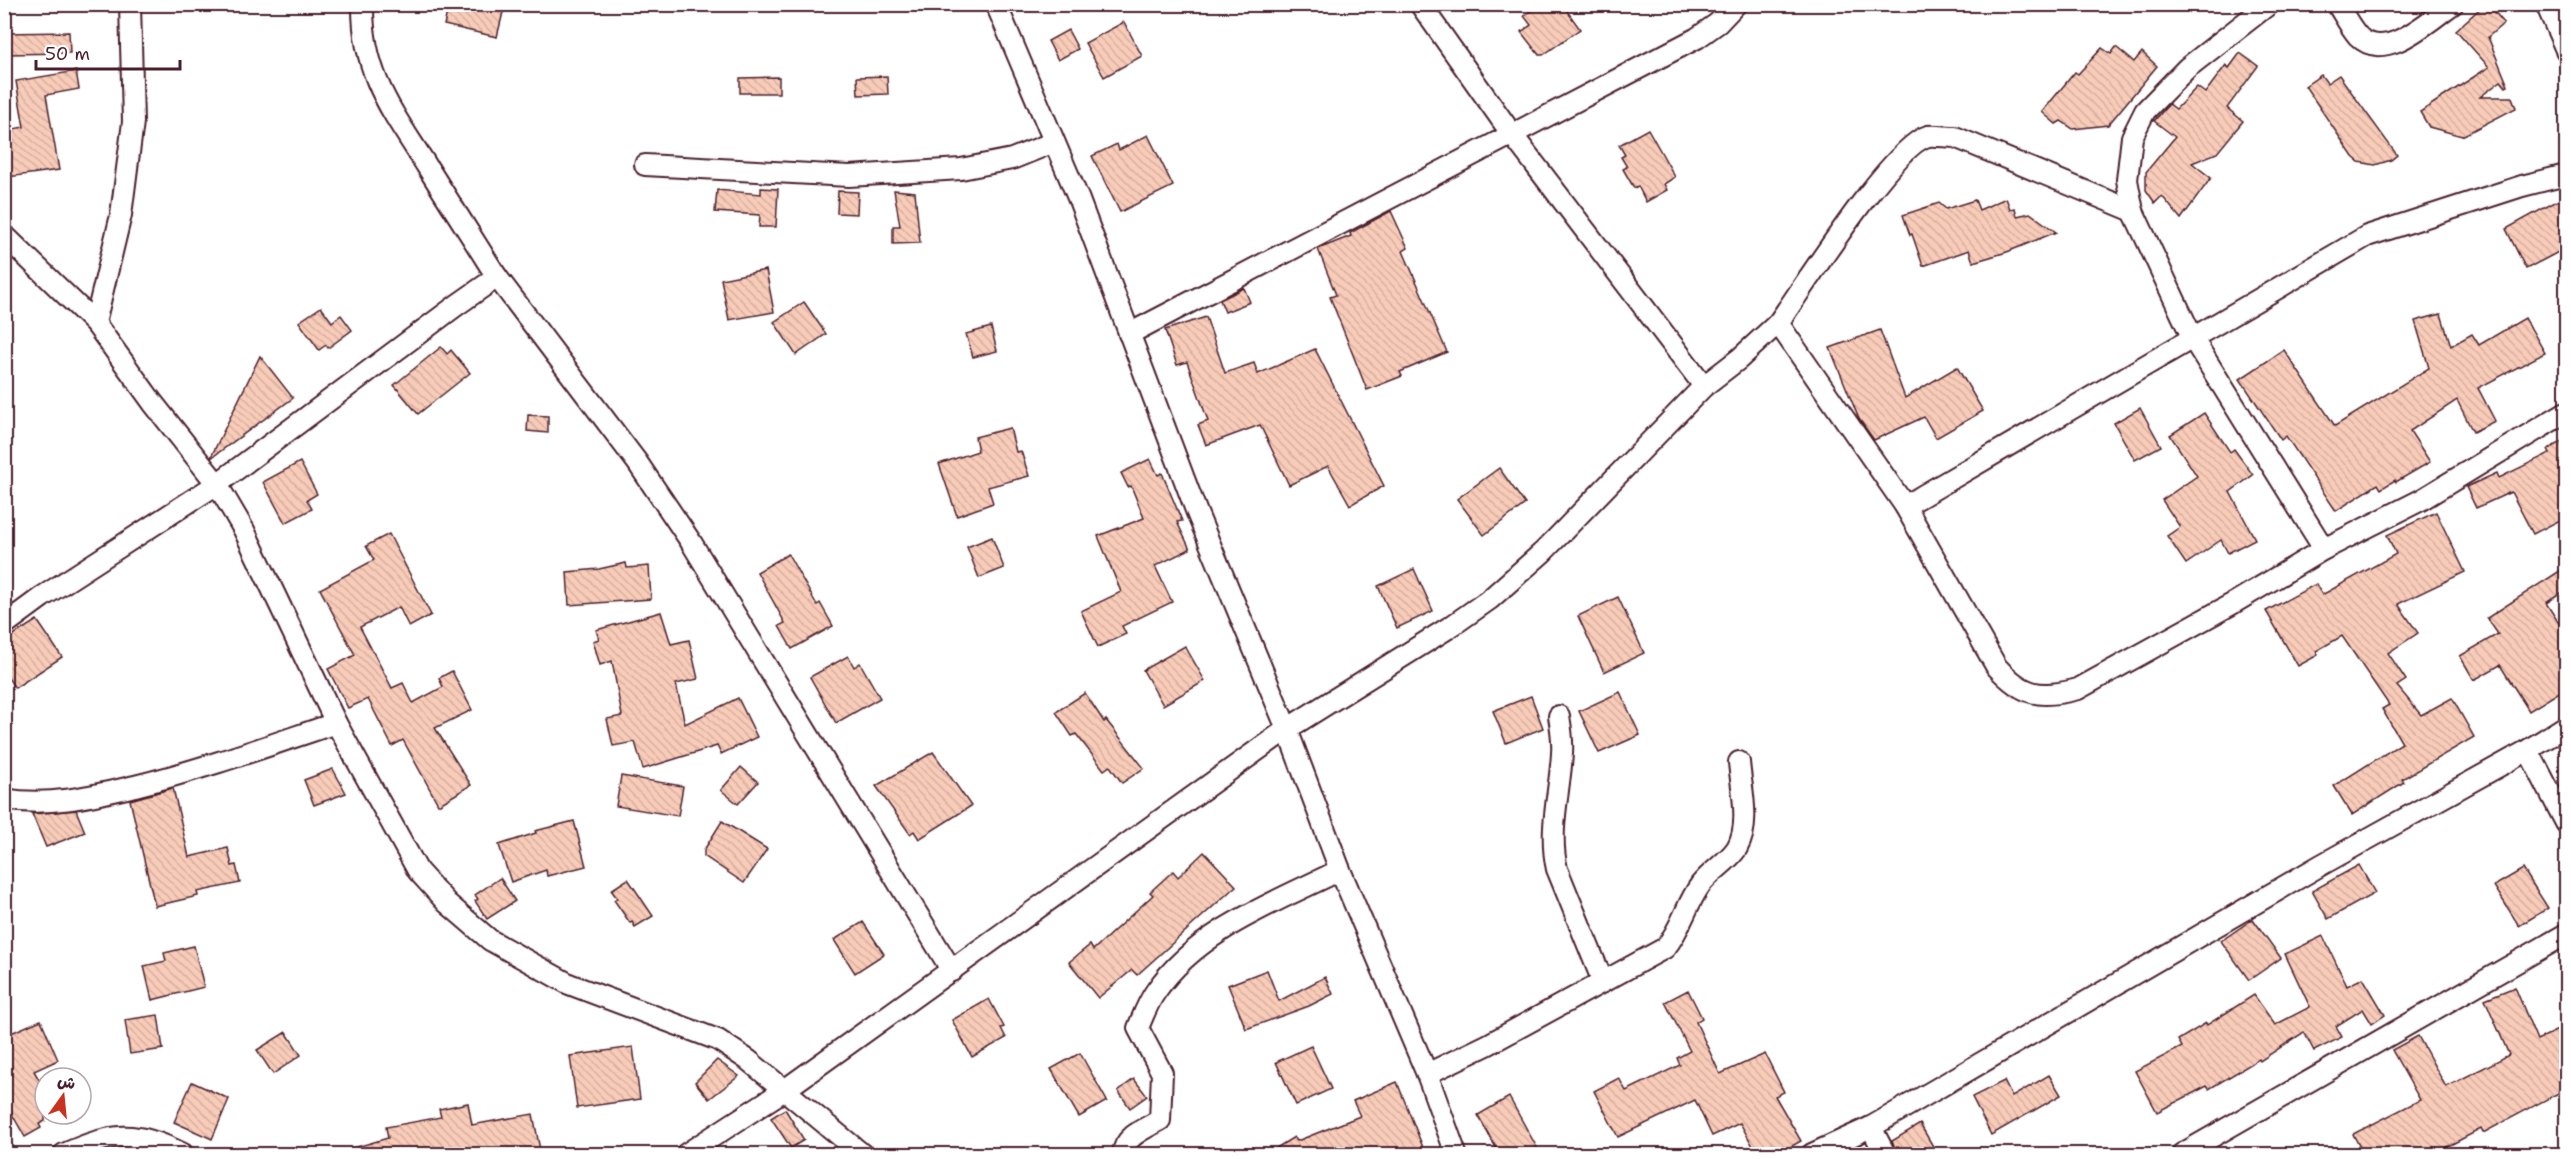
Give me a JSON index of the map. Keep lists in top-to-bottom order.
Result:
{
  "scale_bar": "50 m",
  "north": "top"
}
